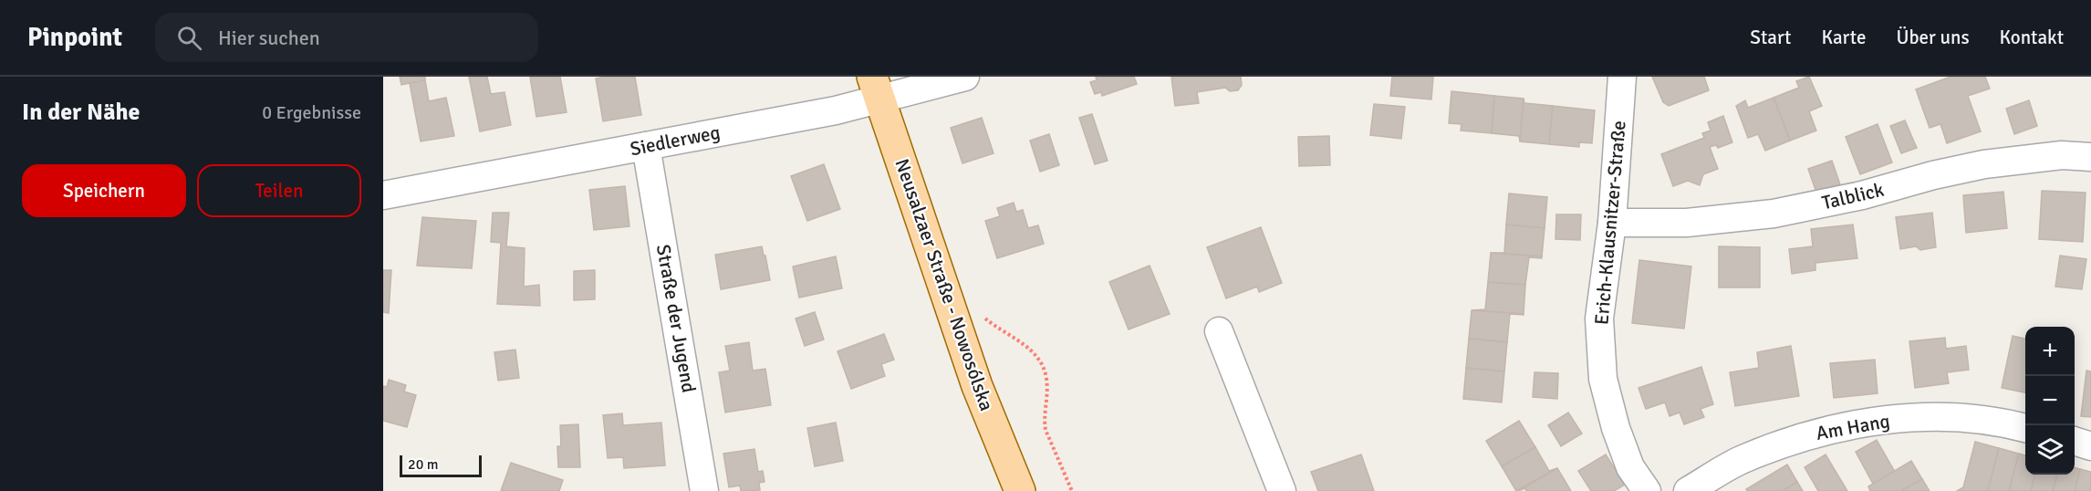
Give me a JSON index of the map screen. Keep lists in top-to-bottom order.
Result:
{
  "streets": {
    "main road": ["Neusalzaer Straße - Nowosólska"],
    "street": [
      "Siedlerweg",
      "Talblick",
      "Erich-Klausnitzer-Straße",
      "Straße der Jugend",
      "Am Hang"
    ]
  },
  "crossings": [
    ["Siedlerweg", "Neusalzaer Straße - Nowosólska"],
    ["Siedlerweg", "Straße der Jugend"],
    ["Talblick", "Erich-Klausnitzer-Straße"]
  ],
  "scale_bar": "20 m",
  "page": {
    "header": "Pinpoint",
    "search": "Hier suchen",
    "nav": [
      "Start",
      "Karte",
      "Über uns",
      "Kontakt"
    ],
    "heading": ["In der Nähe", "0 Ergebnisse"],
    "buttons": ["Speichern", "Teilen"],
    "map_buttons": ["+", "−"],
    "scale": "20 m"
  }
}
